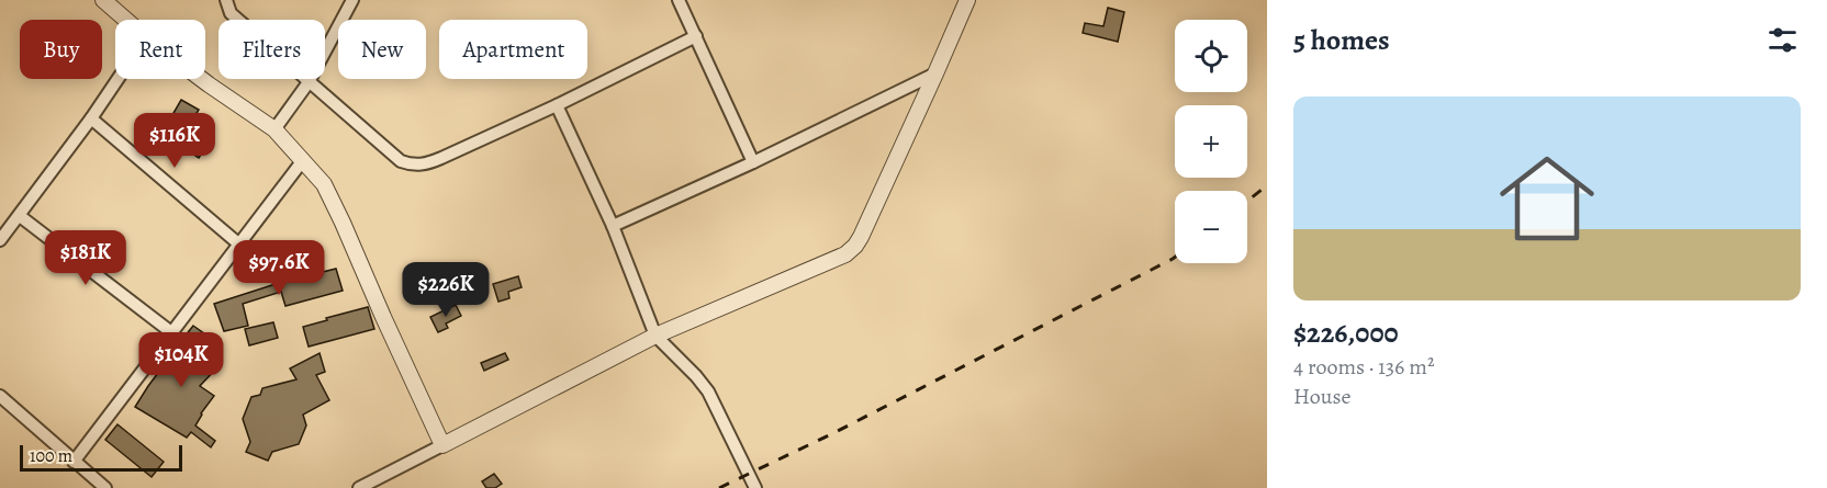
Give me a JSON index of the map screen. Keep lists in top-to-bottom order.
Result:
{
  "scale_bar": "100 m",
  "page": {
    "heading": "5 homes",
    "map_buttons": ["+", "−"],
    "chip": [
      "Buy",
      "Rent",
      "Filters",
      "New",
      "Apartment"
    ],
    "list": [
      {
        "name": "$226,000",
        "note": "4 rooms · 136 m² · House"
      }
    ],
    "price": [
      "$116K",
      "$181K",
      "$97.6K",
      "$226K",
      "$104K"
    ],
    "scale": "100 m"
  }
}
